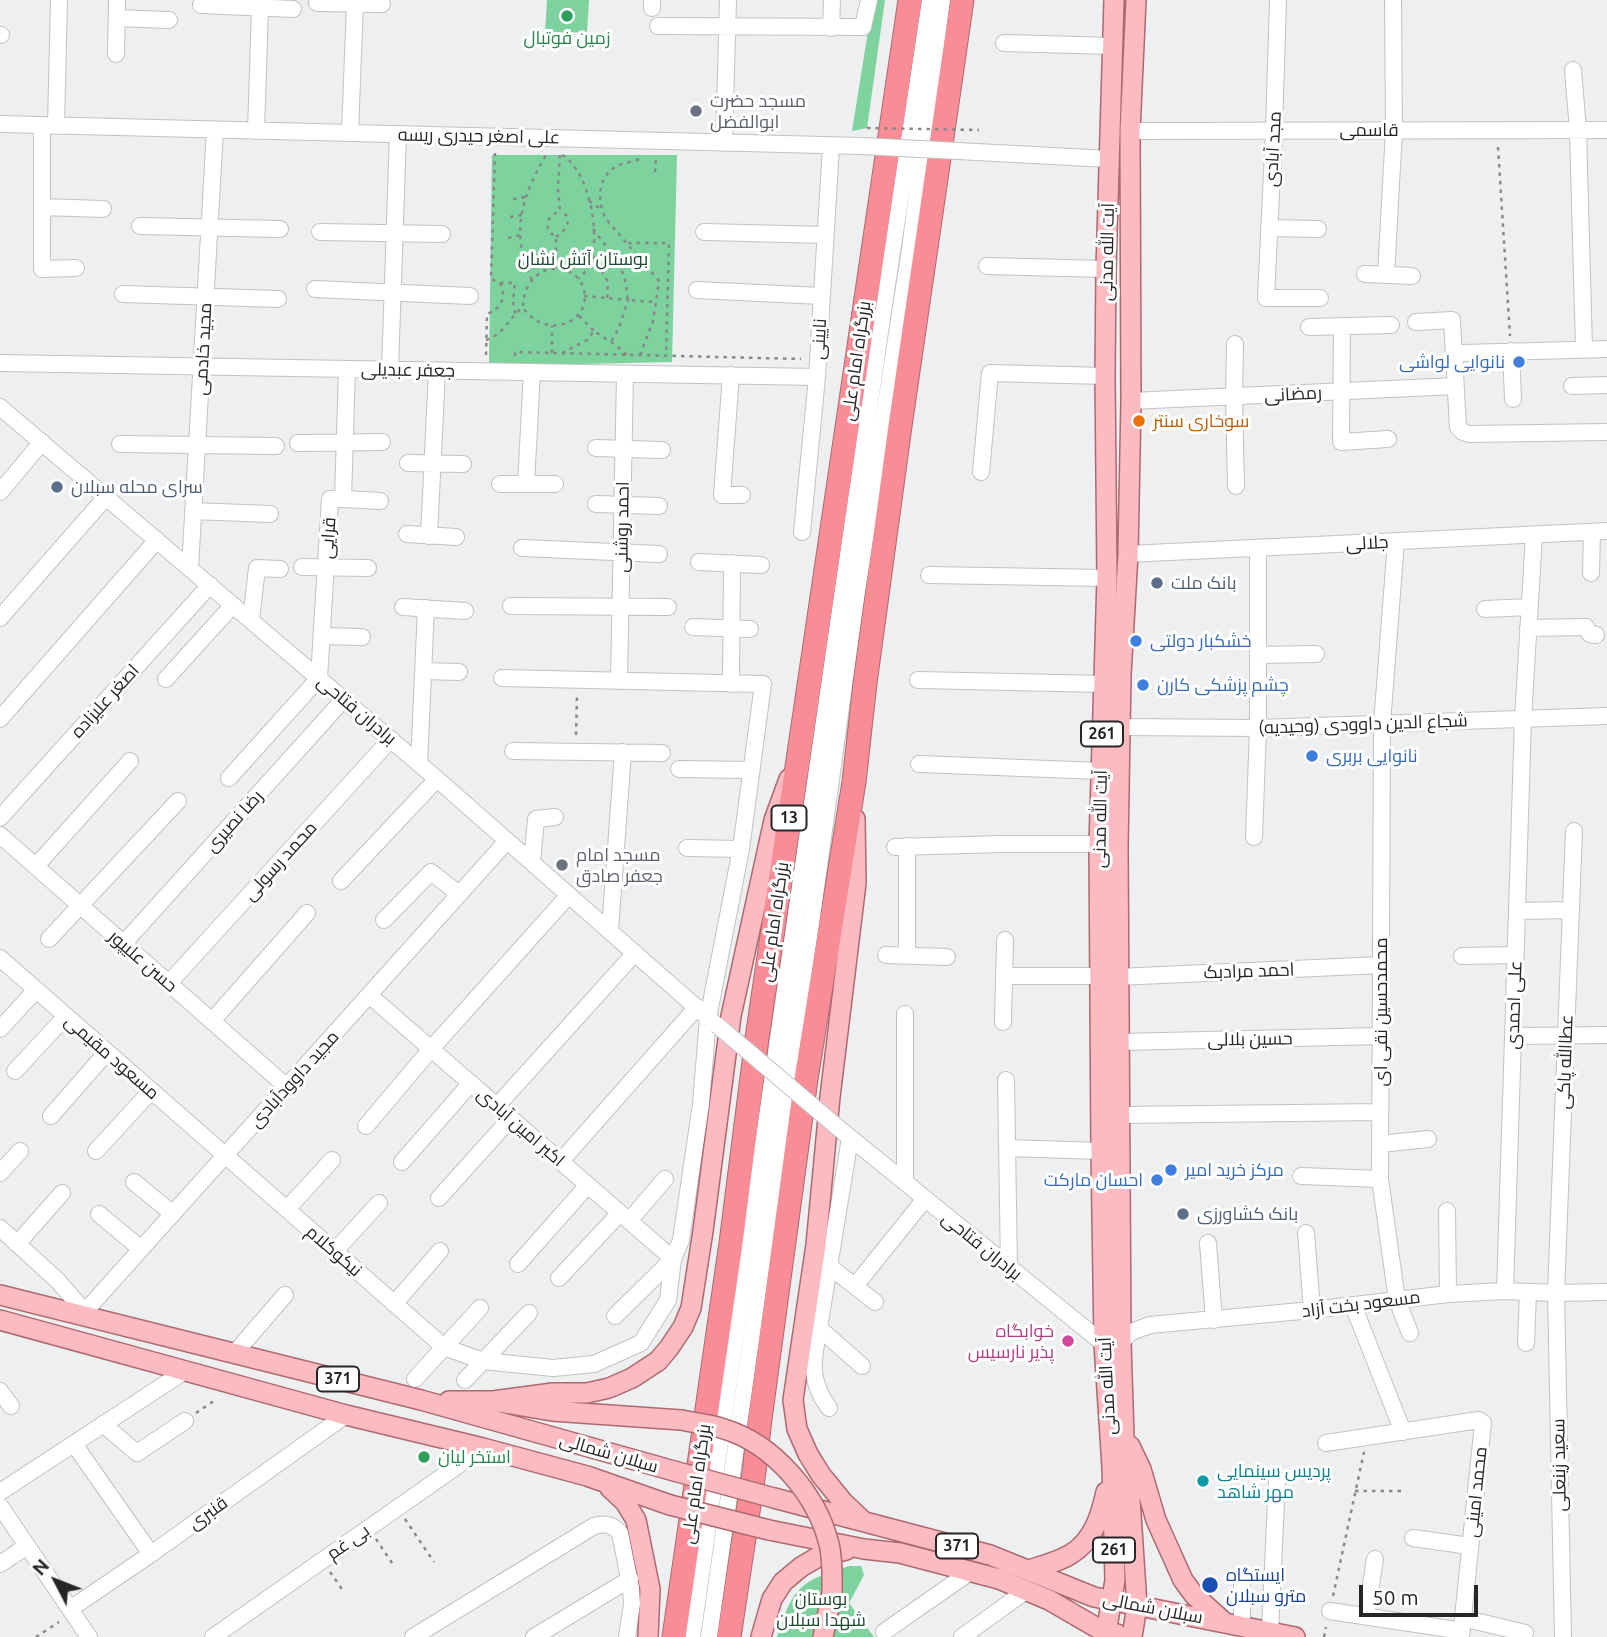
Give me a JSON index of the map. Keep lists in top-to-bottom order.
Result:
{
  "streets": {
    "highway": ["بزرگراه امام علی", "13"],
    "main road": [
      "آیت الله مدنی",
      "261",
      "371",
      "سبلان شمالی"
    ],
    "street": [
      "قاسمی",
      "علی اصغر حیدری ریسه",
      "مجد آبادی",
      "نایینی",
      "مجید خادمی",
      "جعفر عبدیلی",
      "رمضانی",
      "احمد روشنی",
      "قرایی",
      "جلالی",
      "اصغر علیزاده",
      "برادران فتاحی",
      "شجاع الدین داوودی (وحیدیه)",
      "رضا نصیری",
      "محمد رسولی",
      "حسن علیپور",
      "احمد مرادبک",
      "علی احمدی",
      "محمدحسین نقی ای",
      "حسین بلالی",
      "مسعود مقیمی",
      "عطاالله پاکی",
      "مجید داوودآبادی",
      "اکبر امین آبادی",
      "نیکوکلام",
      "مسعود بخت آزاد",
      "سعید زینعلی",
      "محمد امینی",
      "قنبری",
      "بی غم"
    ]
  },
  "crossings": [
    ["قاسمی", "مجد آبادی"],
    ["قاسمی", "آیت الله مدنی"],
    ["علی اصغر حیدری ریسه", "آیت الله مدنی"],
    ["علی اصغر حیدری ریسه", "نایینی"],
    ["علی اصغر حیدری ریسه", "مجید خادمی"],
    ["آیت الله مدنی", "رمضانی"],
    ["آیت الله مدنی", "جلالی"],
    ["آیت الله مدنی", "برادران فتاحی"],
    ["آیت الله مدنی", "شجاع الدین داوودی (وحیدیه)"],
    ["آیت الله مدنی", "احمد مرادبک"],
    ["آیت الله مدنی", "حسین بلالی"],
    ["آیت الله مدنی", "مسعود بخت آزاد"],
    ["آیت الله مدنی", "371"],
    ["آیت الله مدنی", "سبلان شمالی"],
    ["نایینی", "جعفر عبدیلی"],
    ["مجید خادمی", "جعفر عبدیلی"],
    ["مجید خادمی", "برادران فتاحی"],
    ["جعفر عبدیلی", "احمد روشنی"],
    ["جعفر عبدیلی", "قرایی"],
    ["قرایی", "برادران فتاحی"],
    ["جلالی", "علی احمدی"],
    ["جلالی", "محمدحسین نقی ای"],
    ["اصغر علیزاده", "برادران فتاحی"],
    ["برادران فتاحی", "رضا نصیری"],
    ["برادران فتاحی", "محمد رسولی"],
    ["برادران فتاحی", "مجید داوودآبادی"],
    ["برادران فتاحی", "مسعود بخت آزاد"],
    ["شجاع الدین داوودی (وحیدیه)", "علی احمدی"],
    ["شجاع الدین داوودی (وحیدیه)", "محمدحسین نقی ای"],
    ["رضا نصیری", "حسن علیپور"],
    ["محمد رسولی", "حسن علیپور"],
    ["حسن علیپور", "مجید داوودآبادی"],
    ["احمد مرادبک", "محمدحسین نقی ای"],
    ["علی احمدی", "مسعود بخت آزاد"],
    ["محمدحسین نقی ای", "حسین بلالی"],
    ["محمدحسین نقی ای", "مسعود بخت آزاد"],
    ["مسعود مقیمی", "مجید داوودآبادی"],
    ["مسعود مقیمی", "نیکوکلام"],
    ["عطاالله پاکی", "مسعود بخت آزاد"],
    ["عطاالله پاکی", "سعید زینعلی"],
    ["مجید داوودآبادی", "اکبر امین آبادی"],
    ["مجید داوودآبادی", "نیکوکلام"],
    ["مجید داوودآبادی", "سبلان شمالی"],
    ["مسعود بخت آزاد", "سعید زینعلی"],
    ["371", "سبلان شمالی"],
    ["سبلان شمالی", "قنبری"],
    ["سبلان شمالی", "بی غم"]
  ],
  "parks": ["بوستان آتش نشان", "بوستان شهدا سبلان"],
  "places": [
    "زمین فوتبال",
    "مسجد حضرت ابوالفضل",
    "نانوایی لواشی",
    "سوخاری سنتر",
    "سرای محله سبلان",
    "بانک ملت",
    "خشکبار دولتی",
    "چشم پزشکی کارن",
    "نانوایی بربری",
    "مسجد امام جعفر صادق",
    "مرکز خرید امیر",
    "احسان مارکت",
    "بانک کشاورزی",
    "خوابگاه پذیر نارسیس",
    "استخر لیان",
    "پردیس سینمایی مهر شاهد",
    "ایستگاه مترو سبلان"
  ],
  "scale_bar": "50 m",
  "north": "top left"
}
